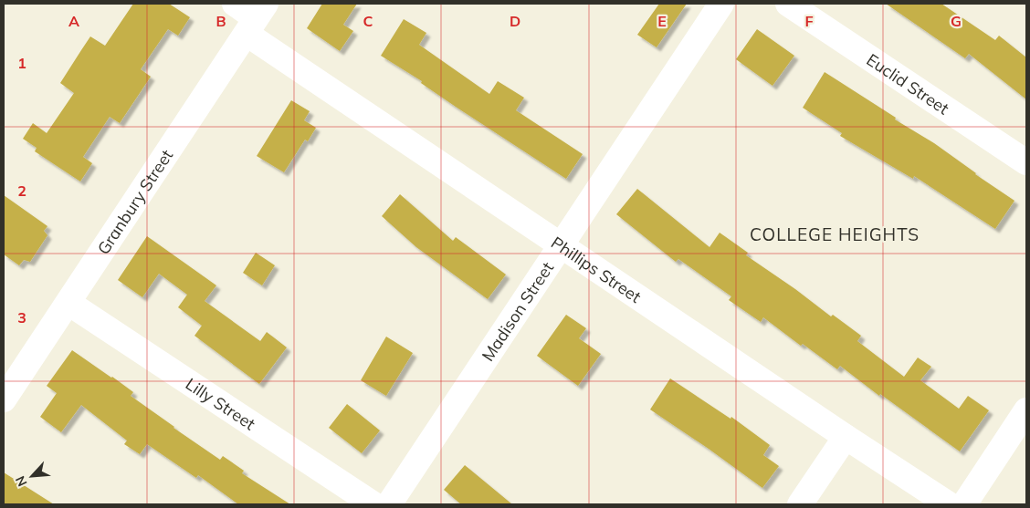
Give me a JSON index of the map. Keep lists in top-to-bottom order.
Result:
{
  "streets": {
    "street": [
      "Euclid Street",
      "Granbury Street",
      "Phillips Street",
      "Madison Street",
      "Lilly Street"
    ]
  },
  "crossings": [
    ["Granbury Street", "Phillips Street"],
    ["Granbury Street", "Lilly Street"],
    ["Phillips Street", "Madison Street"]
  ],
  "districts": ["COLLEGE HEIGHTS"],
  "north": "bottom left",
  "grid": {
    "columns": [
      "A",
      "B",
      "C",
      "D",
      "E",
      "F",
      "G"
    ],
    "rows": ["1", "2", "3"]
  }
}
